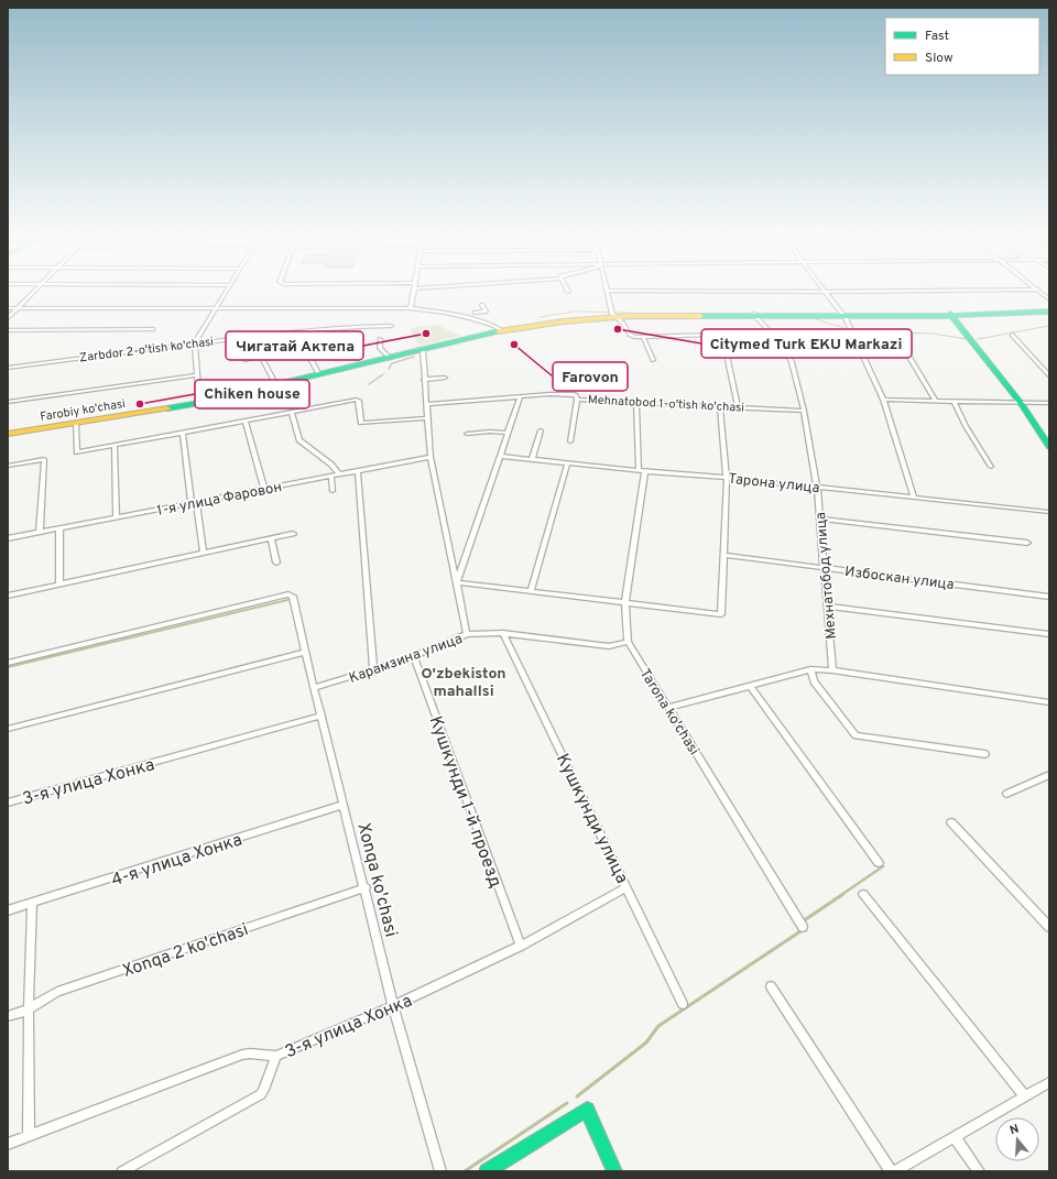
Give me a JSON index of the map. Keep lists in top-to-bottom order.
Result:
{
  "streets": {
    "main road": ["Farobiy ko'chasi"],
    "street": [
      "Zarbdor 2-o'tish ko'chasi",
      "Mehnatobod 1-o'tish ko'chasi",
      "Тарона улица",
      "1-я улица Фаровон",
      "Мехнатобод улица",
      "Избоскан улица",
      "Карамзина улица",
      "Tarona ko'chasi",
      "3-я улица Хонка",
      "Кушкунди 1-й проезд",
      "Кушкунди улица",
      "4-я улица Хонка",
      "Xonqa ko'chasi",
      "Xonqa 2 ko'chasi"
    ]
  },
  "crossings": [
    ["Mehnatobod 1-o'tish ko'chasi", "Мехнатобод улица"],
    ["Mehnatobod 1-o'tish ko'chasi", "Tarona ko'chasi"],
    ["Farobiy ko'chasi", "Мехнатобод улица"],
    ["Тарона улица", "Мехнатобод улица"],
    ["Тарона улица", "Tarona ko'chasi"],
    ["Мехнатобод улица", "Избоскан улица"],
    ["Карамзина улица", "Tarona ko'chasi"],
    ["Карамзина улица", "Кушкунди 1-й проезд"],
    ["Карамзина улица", "Кушкунди улица"],
    ["Карамзина улица", "Xonqa ko'chasi"],
    ["3-я улица Хонка", "Кушкунди 1-й проезд"],
    ["3-я улица Хонка", "Кушкунди улица"],
    ["3-я улица Хонка", "Xonqa ko'chasi"],
    ["4-я улица Хонка", "Xonqa ko'chasi"],
    ["Xonqa ko'chasi", "Xonqa 2 ko'chasi"]
  ],
  "districts": ["O'zbekiston mahallsi"],
  "places": [
    "Citymed Turk EKU Markazi",
    "Чигатай Актепа",
    "Farovon",
    "Chiken house"
  ],
  "legend": ["Fast", "Slow"],
  "north": "top"
}
